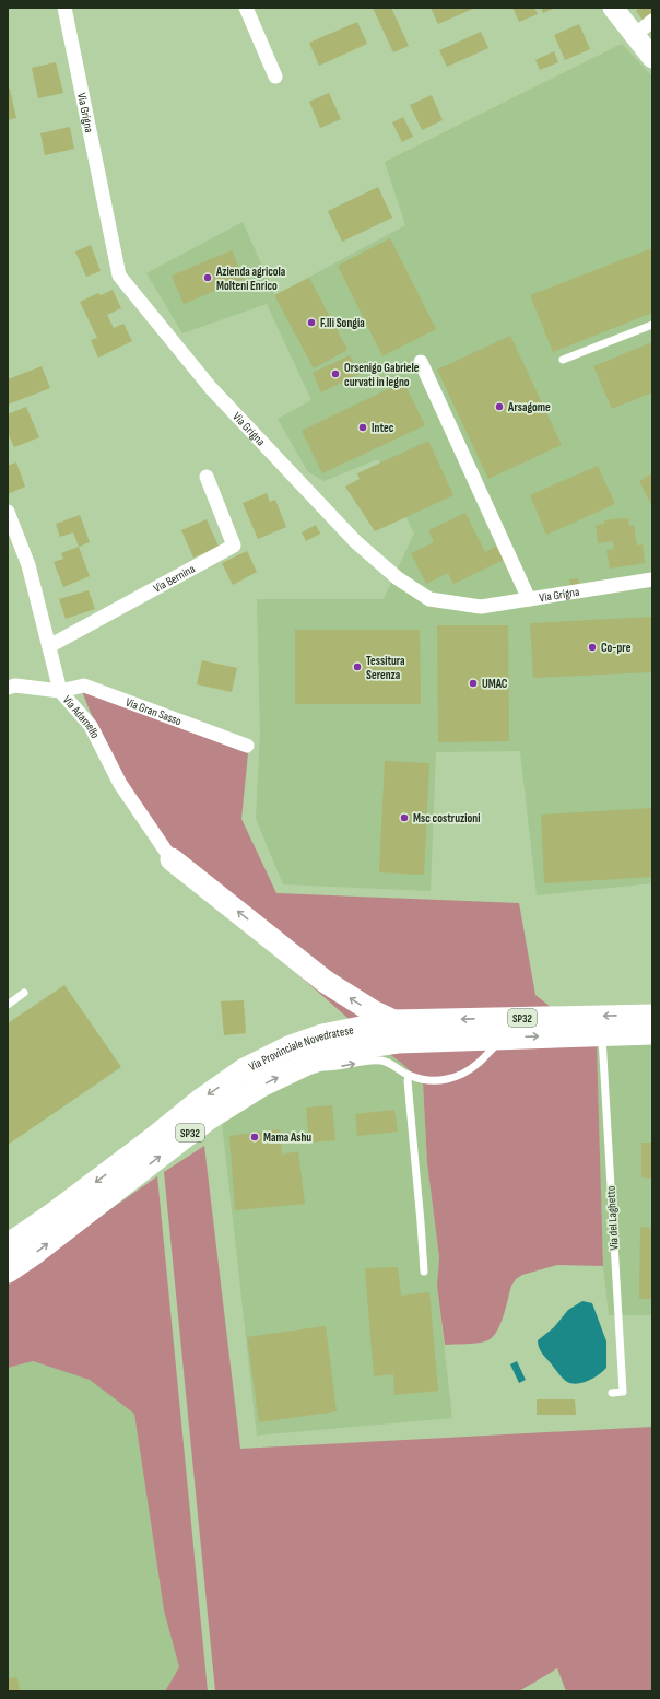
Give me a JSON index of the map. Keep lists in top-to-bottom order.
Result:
{
  "streets": {
    "main road": ["SP32", "Via Provinciale Novedratese"],
    "street": [
      "Via Grigna",
      "Via Bernina",
      "Via Gran Sasso",
      "Via Adamello"
    ],
    "lane": ["Via del Laghetto"]
  },
  "crossings": [
    ["Via Bernina", "Via Adamello"],
    ["Via Gran Sasso", "Via Adamello"],
    ["Via Provinciale Novedratese", "Via del Laghetto"]
  ],
  "places": [
    "Azienda agricola Molteni Enrico",
    "F.lli Songia",
    "Orsenigo Gabriele curvati in legno",
    "Arsagome",
    "Intec",
    "Co-pre",
    "Tessitura Serenza",
    "UMAC",
    "Msc costruzioni",
    "Mama Ashu"
  ]
}
